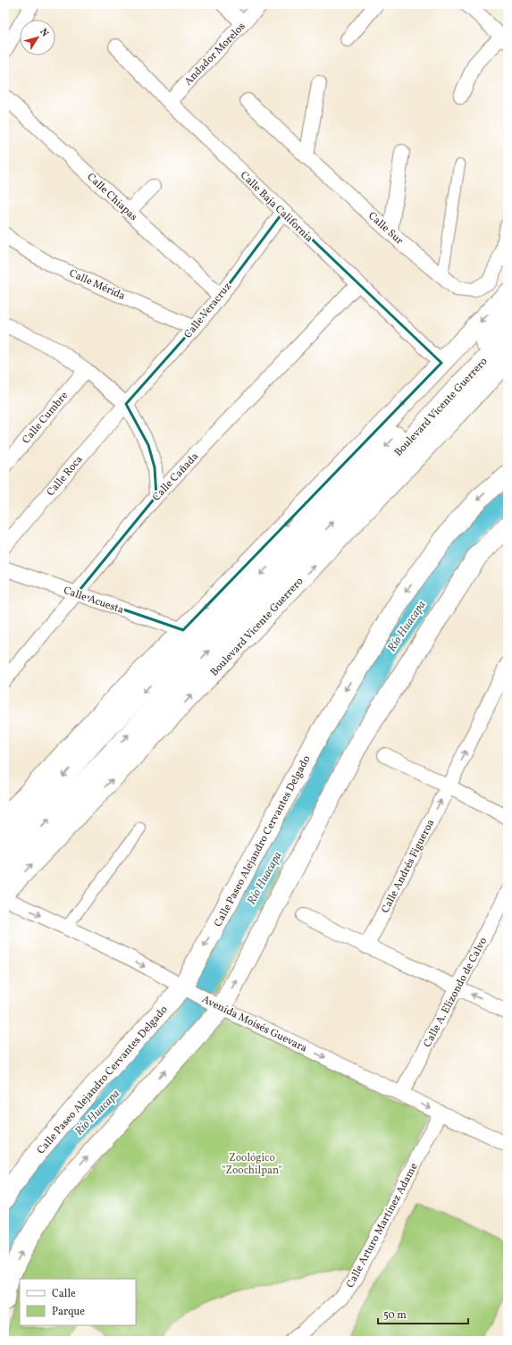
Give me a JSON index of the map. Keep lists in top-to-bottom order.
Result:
{
  "streets": {
    "main road": ["Boulevard Vicente Guerrero", "Calle Paseo Alejandro Cervantes Delgado"],
    "street": [
      "Andador Morelos",
      "Calle Chiapas",
      "Calle Baja California",
      "Calle Sur",
      "Calle Mérida",
      "Calle Veracruz",
      "Calle Cumbre",
      "Calle Roca",
      "Calle Cañada",
      "Calle Acuesta",
      "Calle Andrés Figueroa",
      "Calle A. Elizondo de Calvo",
      "Avenida Moisés Guevara",
      "Calle Arturo Martínez Adame"
    ]
  },
  "crossings": [
    ["Andador Morelos", "Calle Baja California"],
    ["Calle Chiapas", "Calle Veracruz"],
    ["Calle Baja California", "Calle Veracruz"],
    ["Calle Baja California", "Calle Cañada"],
    ["Calle Mérida", "Calle Veracruz"],
    ["Calle Veracruz", "Calle Roca"],
    ["Calle Cañada", "Calle Acuesta"],
    ["Calle Paseo Alejandro Cervantes Delgado", "Avenida Moisés Guevara"],
    ["Calle A. Elizondo de Calvo", "Avenida Moisés Guevara"],
    ["Avenida Moisés Guevara", "Calle Arturo Martínez Adame"]
  ],
  "one_way": ["Calle Andrés Figueroa"],
  "water": ["Río Huacapa"],
  "parks": ["Zoológico \"Zoochilpan\""],
  "legend": ["Calle", "Parque"],
  "scale_bar": "50 m",
  "north": "top right"
}
